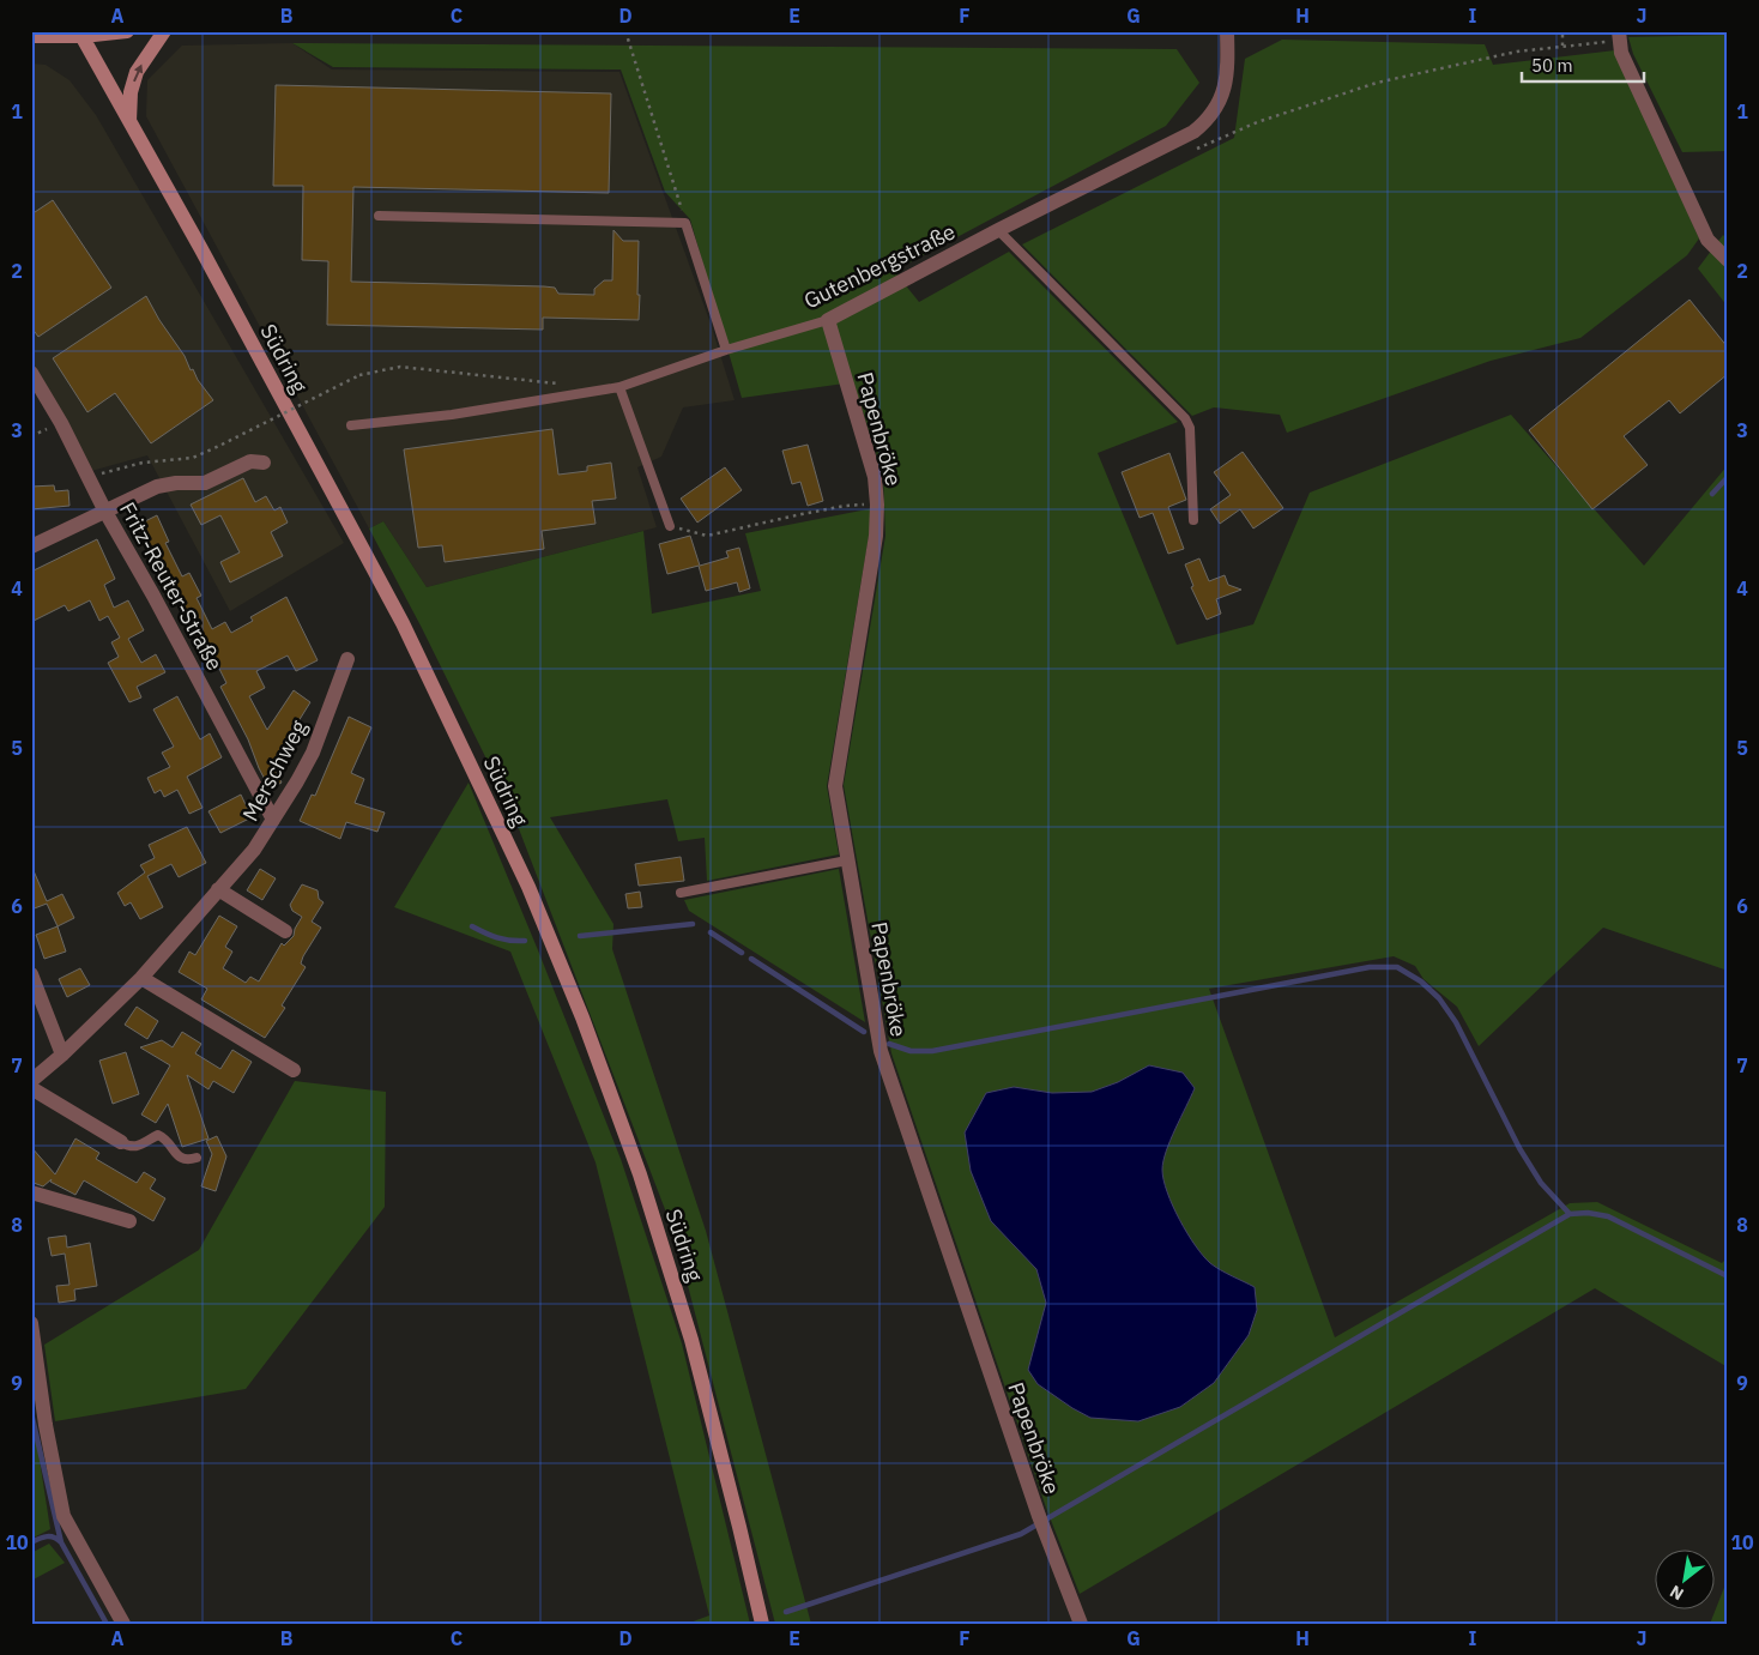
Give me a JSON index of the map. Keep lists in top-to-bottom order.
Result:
{
  "streets": {
    "main road": ["Südring"],
    "street": [
      "Gutenbergstraße",
      "Papenbröke",
      "Fritz-Reuter-Straße",
      "Merschweg"
    ]
  },
  "crossings": [
    ["Gutenbergstraße", "Papenbröke"],
    ["Fritz-Reuter-Straße", "Merschweg"]
  ],
  "scale_bar": "50 m",
  "north": "bottom left",
  "grid": {
    "columns": [
      "A",
      "B",
      "C",
      "D",
      "E",
      "F",
      "G",
      "H",
      "I",
      "J"
    ],
    "rows": [
      "1",
      "2",
      "3",
      "4",
      "5",
      "6",
      "7",
      "8",
      "9",
      "10"
    ]
  }
}
